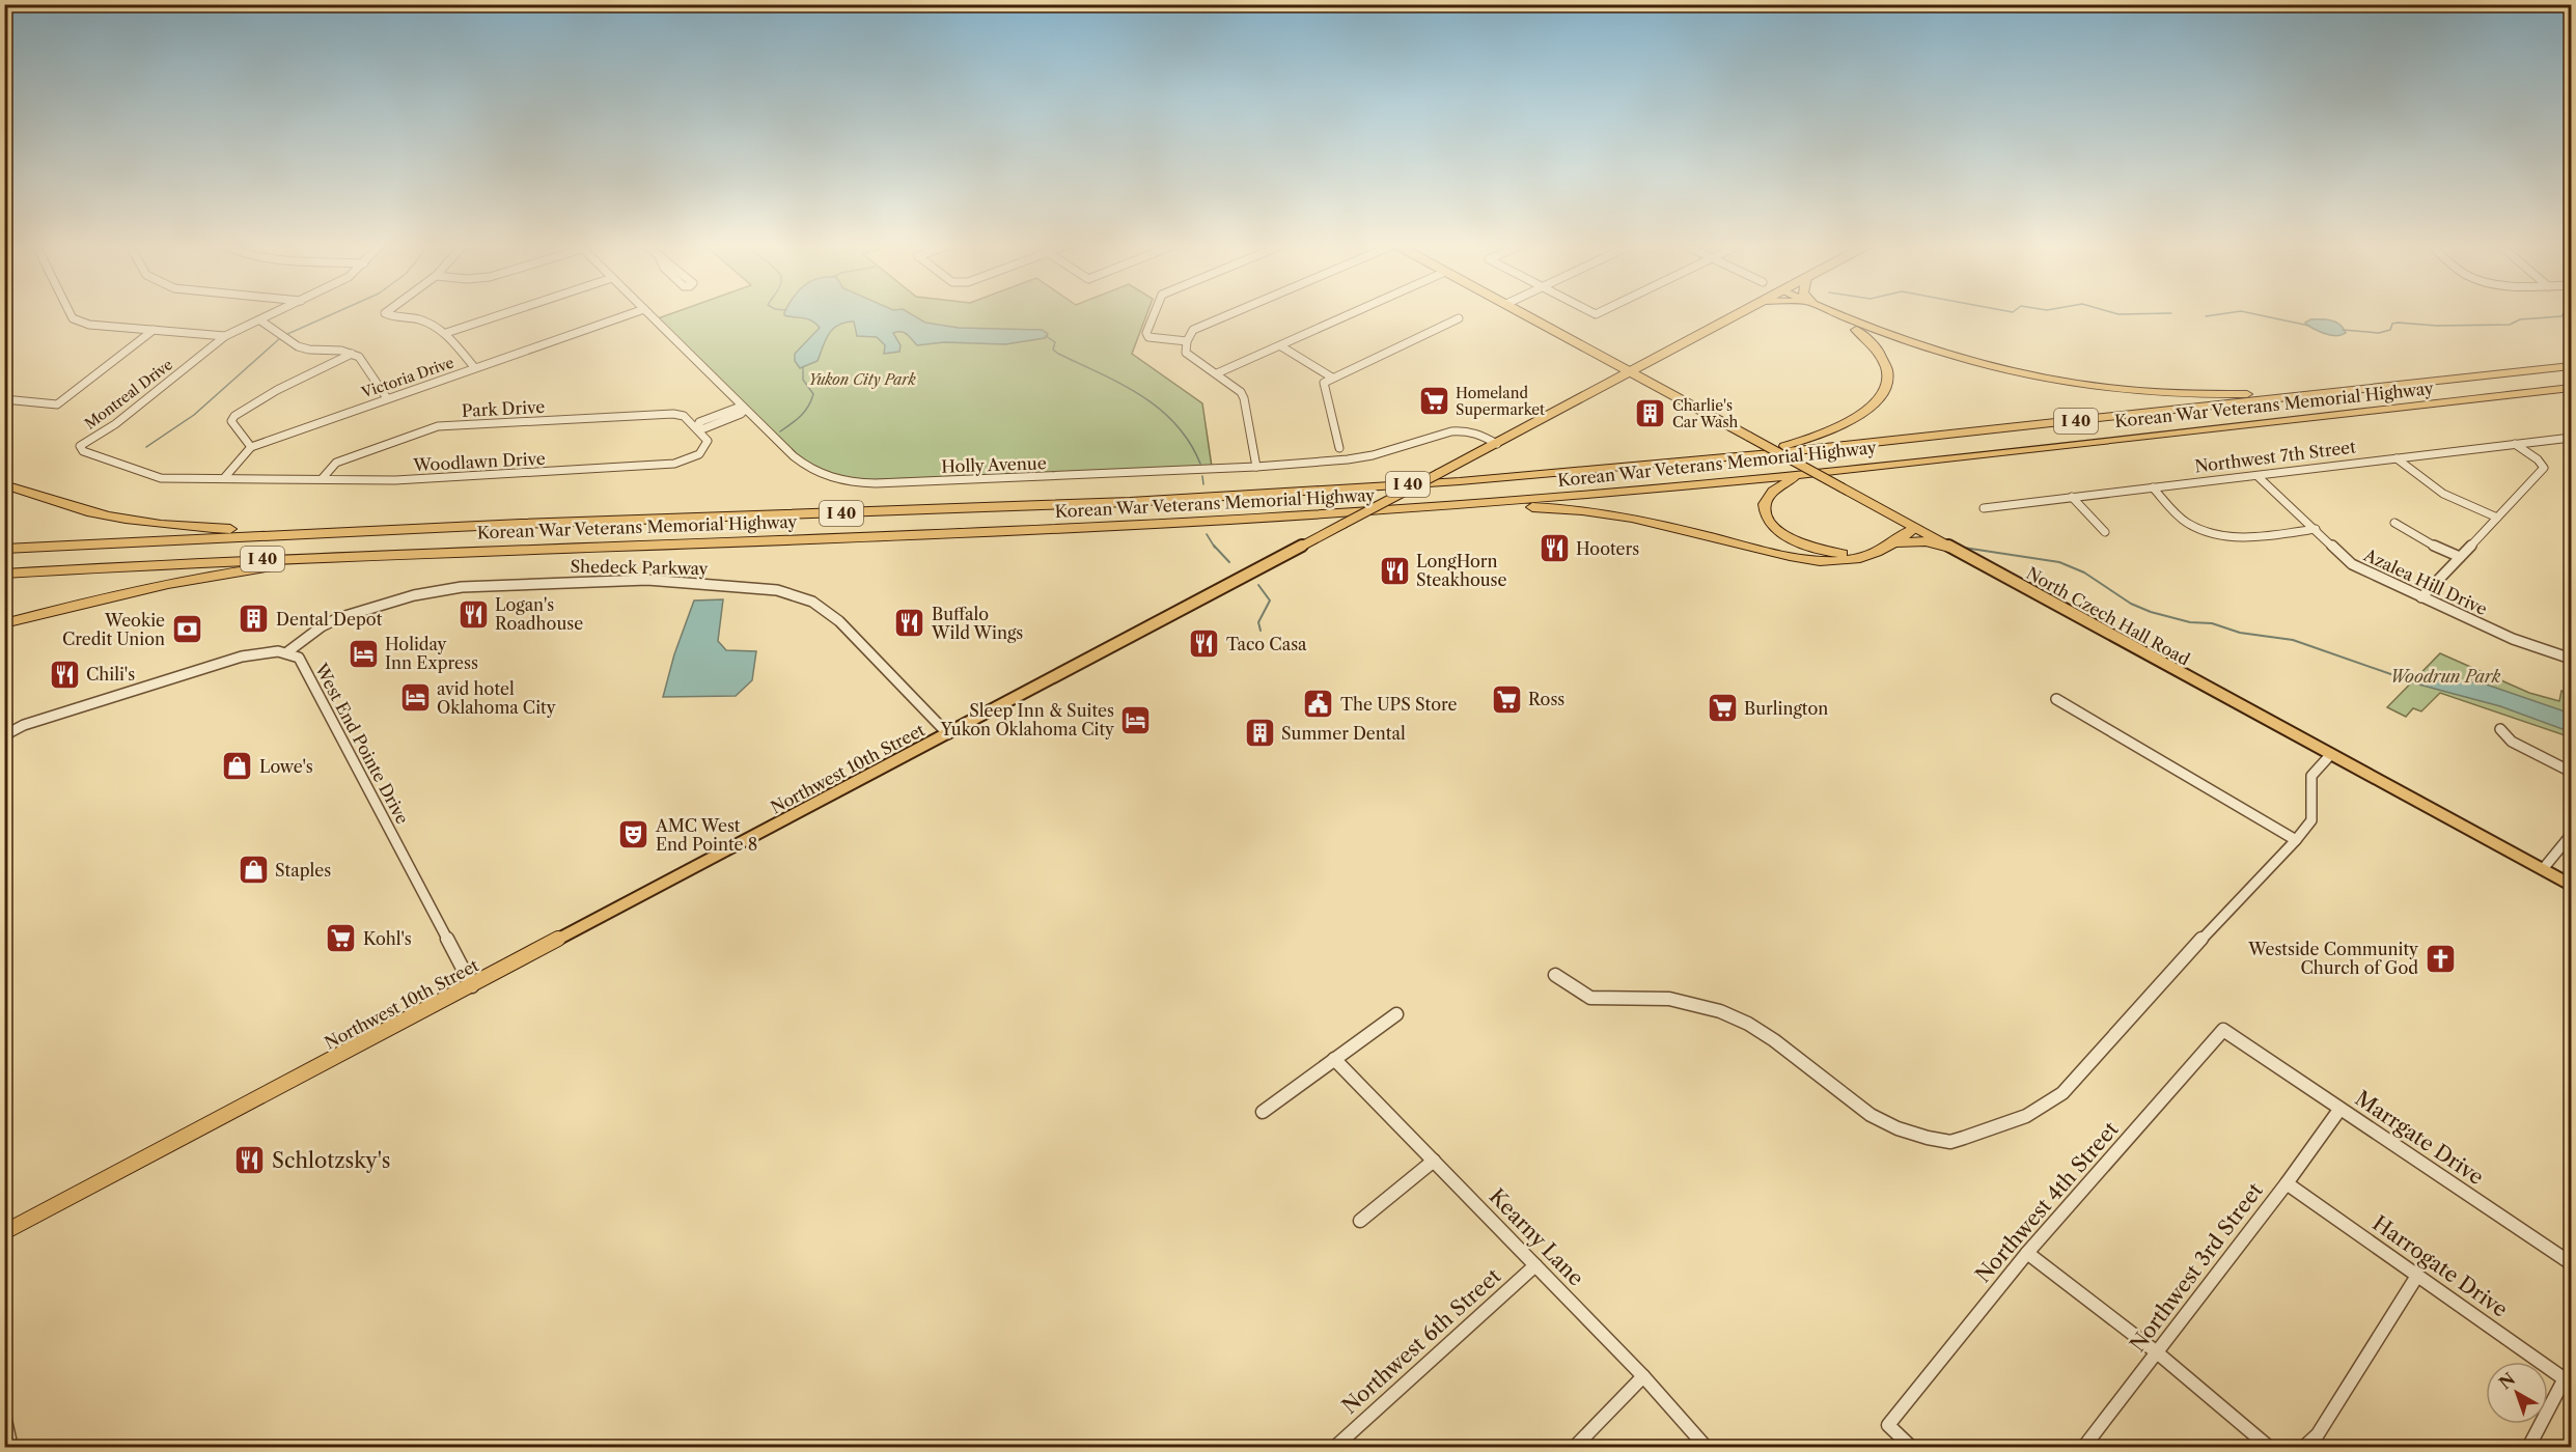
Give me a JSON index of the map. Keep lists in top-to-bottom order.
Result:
{
  "streets": {
    "highway": ["Korean War Veterans Memorial Highway", "I 40"],
    "main road": ["North Czech Hall Road", "Northwest 10th Street"],
    "street": [
      "Victoria Drive",
      "Montreal Drive",
      "Park Drive",
      "Northwest 7th Street",
      "Woodlawn Drive",
      "Holly Avenue",
      "Shedeck Parkway",
      "Azalea Hill Drive",
      "West End Pointe Drive",
      "Marrgate Drive",
      "Northwest 4th Street",
      "Kearny Lane",
      "Harrogate Drive",
      "Northwest 3rd Street",
      "Northwest 6th Street"
    ]
  },
  "crossings": [
    ["Montreal Drive", "Woodlawn Drive"],
    ["Park Drive", "Woodlawn Drive"],
    ["Northwest 7th Street", "Azalea Hill Drive"],
    ["Holly Avenue", "Northwest 10th Street"],
    ["Shedeck Parkway", "West End Pointe Drive"],
    ["Shedeck Parkway", "Northwest 10th Street"],
    ["North Czech Hall Road", "Northwest 10th Street"],
    ["West End Pointe Drive", "Northwest 10th Street"],
    ["Marrgate Drive", "Northwest 4th Street"],
    ["Marrgate Drive", "Northwest 3rd Street"],
    ["Kearny Lane", "Northwest 6th Street"],
    ["Harrogate Drive", "Northwest 3rd Street"]
  ],
  "parks": ["Yukon City Park", "Woodrun Park"],
  "places": {
    "supermarket": [
      "Homeland Supermarket",
      "Ross",
      "Burlington",
      "Kohl's"
    ],
    "building": ["Charlie's Car Wash", "Dental Depot", "Summer Dental"],
    "restaurant": [
      "Hooters",
      "LongHorn Steakhouse",
      "Logan's Roadhouse",
      "Buffalo Wild Wings",
      "Taco Casa",
      "Chili's",
      "Schlotzsky's"
    ],
    "bank": ["Weokie Credit Union"],
    "hotel": ["Holiday Inn Express", "avid hotel Oklahoma City", "Sleep Inn & Suites Yukon Oklahoma City"],
    "public building": ["The UPS Store"],
    "shop": ["Lowe's", "Staples"],
    "theatre": ["AMC West End Pointe 8"],
    "church": ["Westside Community Church of God"]
  },
  "north": "top left"
}
